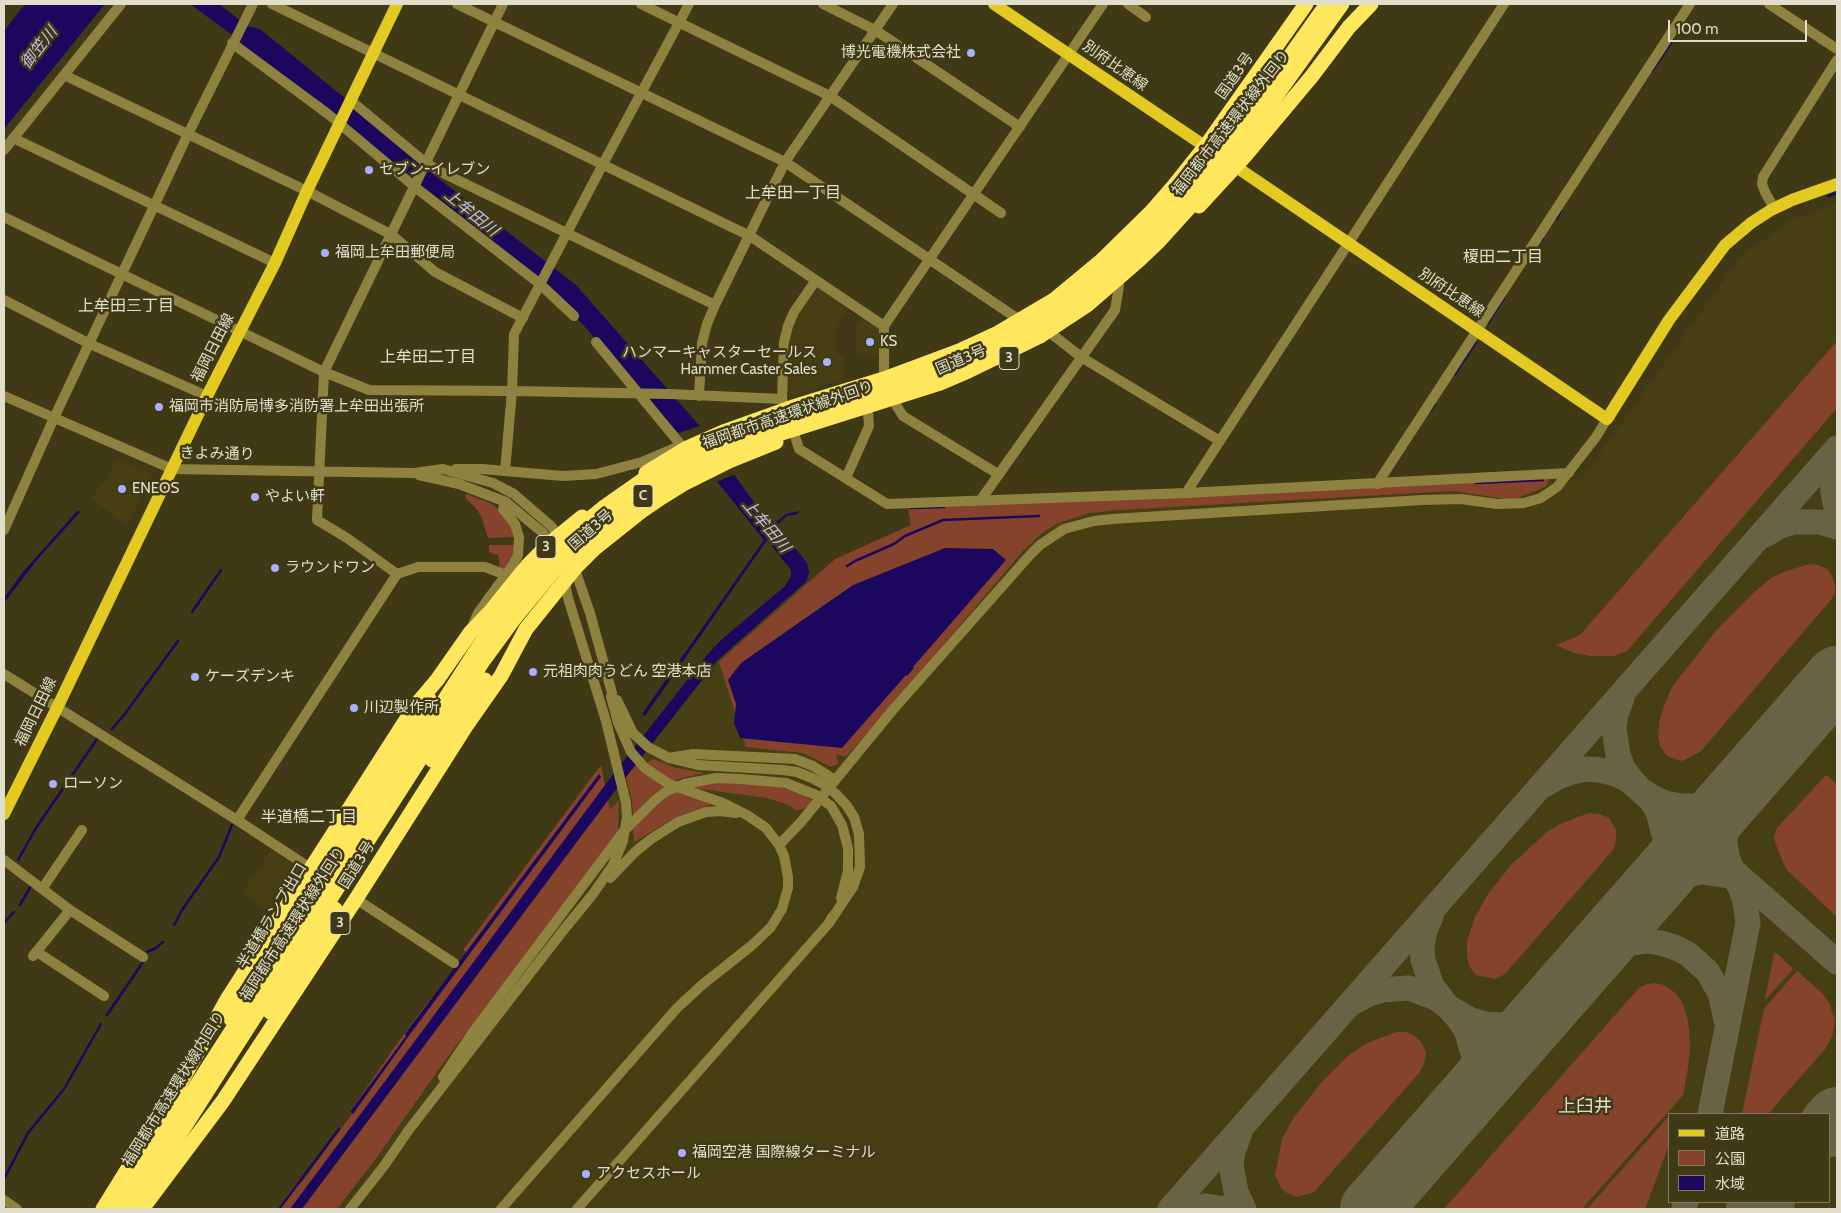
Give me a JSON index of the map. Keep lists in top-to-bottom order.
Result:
{
  "streets": {
    "highway": [
      "国道3号",
      "福岡都市高速環状線外回り",
      "3",
      "C",
      "半道橋ランプ出口",
      "福岡都市高速環状線内回り"
    ],
    "main road": ["別府比恵線", "福岡日田線"],
    "street": ["きよみ通り"]
  },
  "crossings": [
    ["別府比恵線", "国道3号"],
    ["国道3号", "きよみ通り"],
    ["国道3号", "半道橋ランプ出口"],
    ["福岡都市高速環状線外回り", "C"],
    ["福岡都市高速環状線外回り", "福岡都市高速環状線内回り"],
    ["福岡日田線", "きよみ通り"],
    ["半道橋ランプ出口", "福岡都市高速環状線内回り"]
  ],
  "districts": [
    "上牟田一丁目",
    "榎田二丁目",
    "上牟田三丁目",
    "上牟田二丁目",
    "半道橋二丁目",
    "上臼井"
  ],
  "water": ["御笠川", "上牟田川"],
  "places": [
    "博光電機株式会社",
    "セブン-イレブン",
    "福岡上牟田郵便局",
    "KS",
    "ハンマーキャスターセールス Hammer Caster Sales",
    "福岡市消防局博多消防署上牟田出張所",
    "ENEOS",
    "やよい軒",
    "ラウンドワン",
    "元祖肉肉うどん 空港本店",
    "ケーズデンキ",
    "川辺製作所",
    "ローソン",
    "福岡空港 国際線ターミナル",
    "アクセスホール"
  ],
  "legend": ["道路", "公園", "水域"],
  "scale_bar": "100 m"
}
